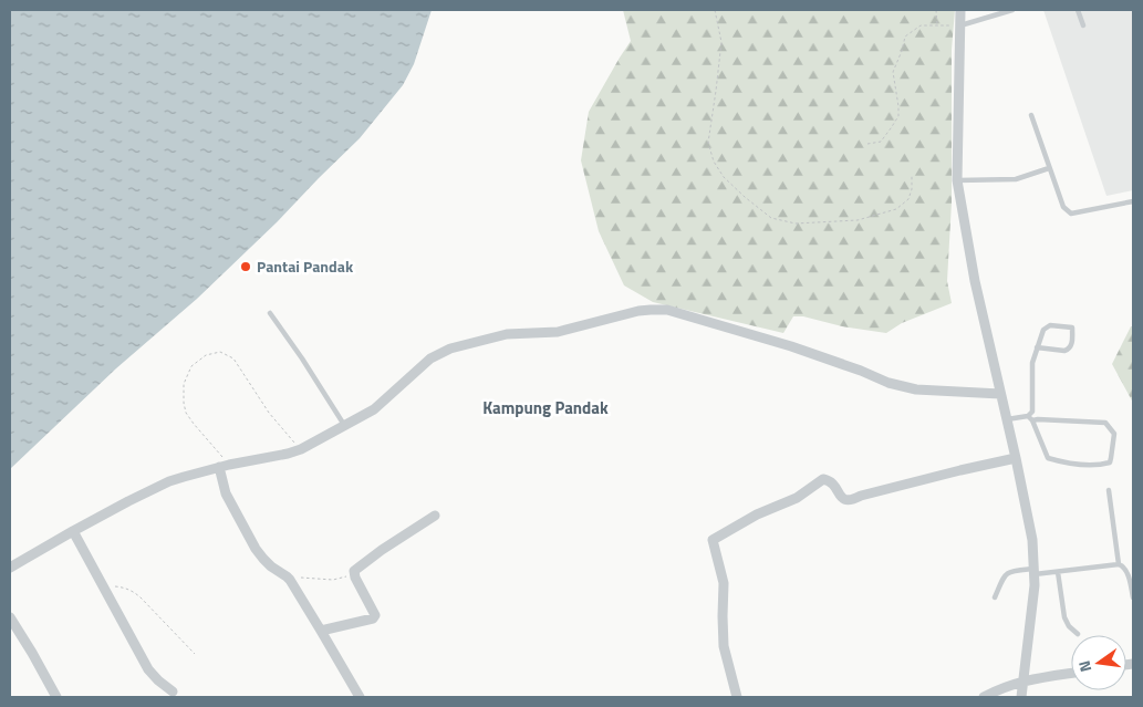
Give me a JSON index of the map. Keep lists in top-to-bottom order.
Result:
{
  "districts": ["Kampung Pandak"],
  "places": ["Pantai Pandak"],
  "north": "left"
}
